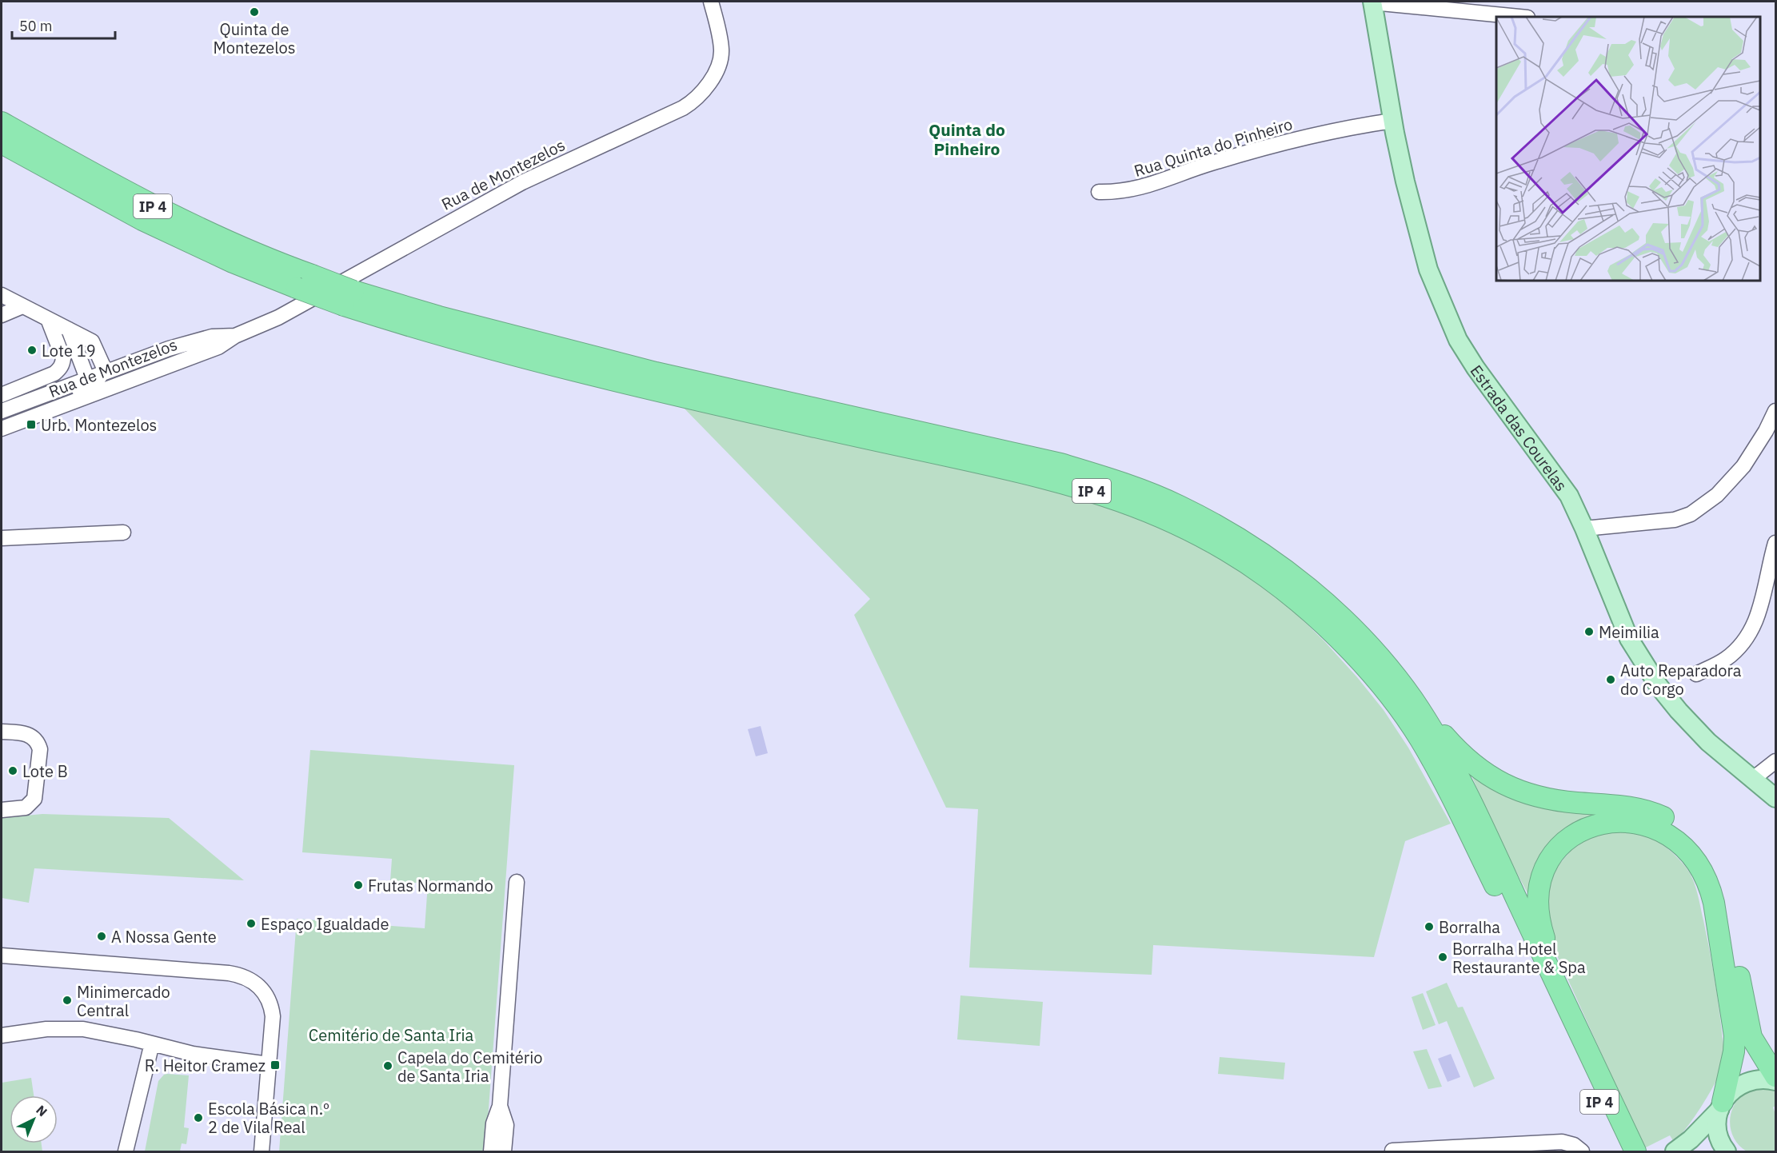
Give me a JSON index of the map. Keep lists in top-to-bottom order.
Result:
{
  "streets": {
    "highway": ["IP 4"],
    "main road": ["Estrada das Courelas"],
    "street": ["Rua Quinta do Pinheiro", "Rua de Montezelos"]
  },
  "crossings": [
    ["Rua Quinta do Pinheiro", "Estrada das Courelas"]
  ],
  "districts": ["Quinta do Pinheiro"],
  "parks": ["Cemitério de Santa Iria"],
  "places": {
    "other": [
      "Quinta de Montezelos",
      "Lote 19",
      "Meimilia",
      "Auto Reparadora do Corgo",
      "Lote B",
      "Frutas Normando",
      "Espaço Igualdade",
      "Borralha",
      "A Nossa Gente",
      "Borralha Hotel Restaurante & Spa",
      "Minimercado Central",
      "Capela do Cemitério de Santa Iria",
      "Escola Básica n.º 2 de Vila Real"
    ],
    "transit": ["Urb. Montezelos", "R. Heitor Cramez"]
  },
  "scale_bar": "50 m",
  "north": "top right"
}
